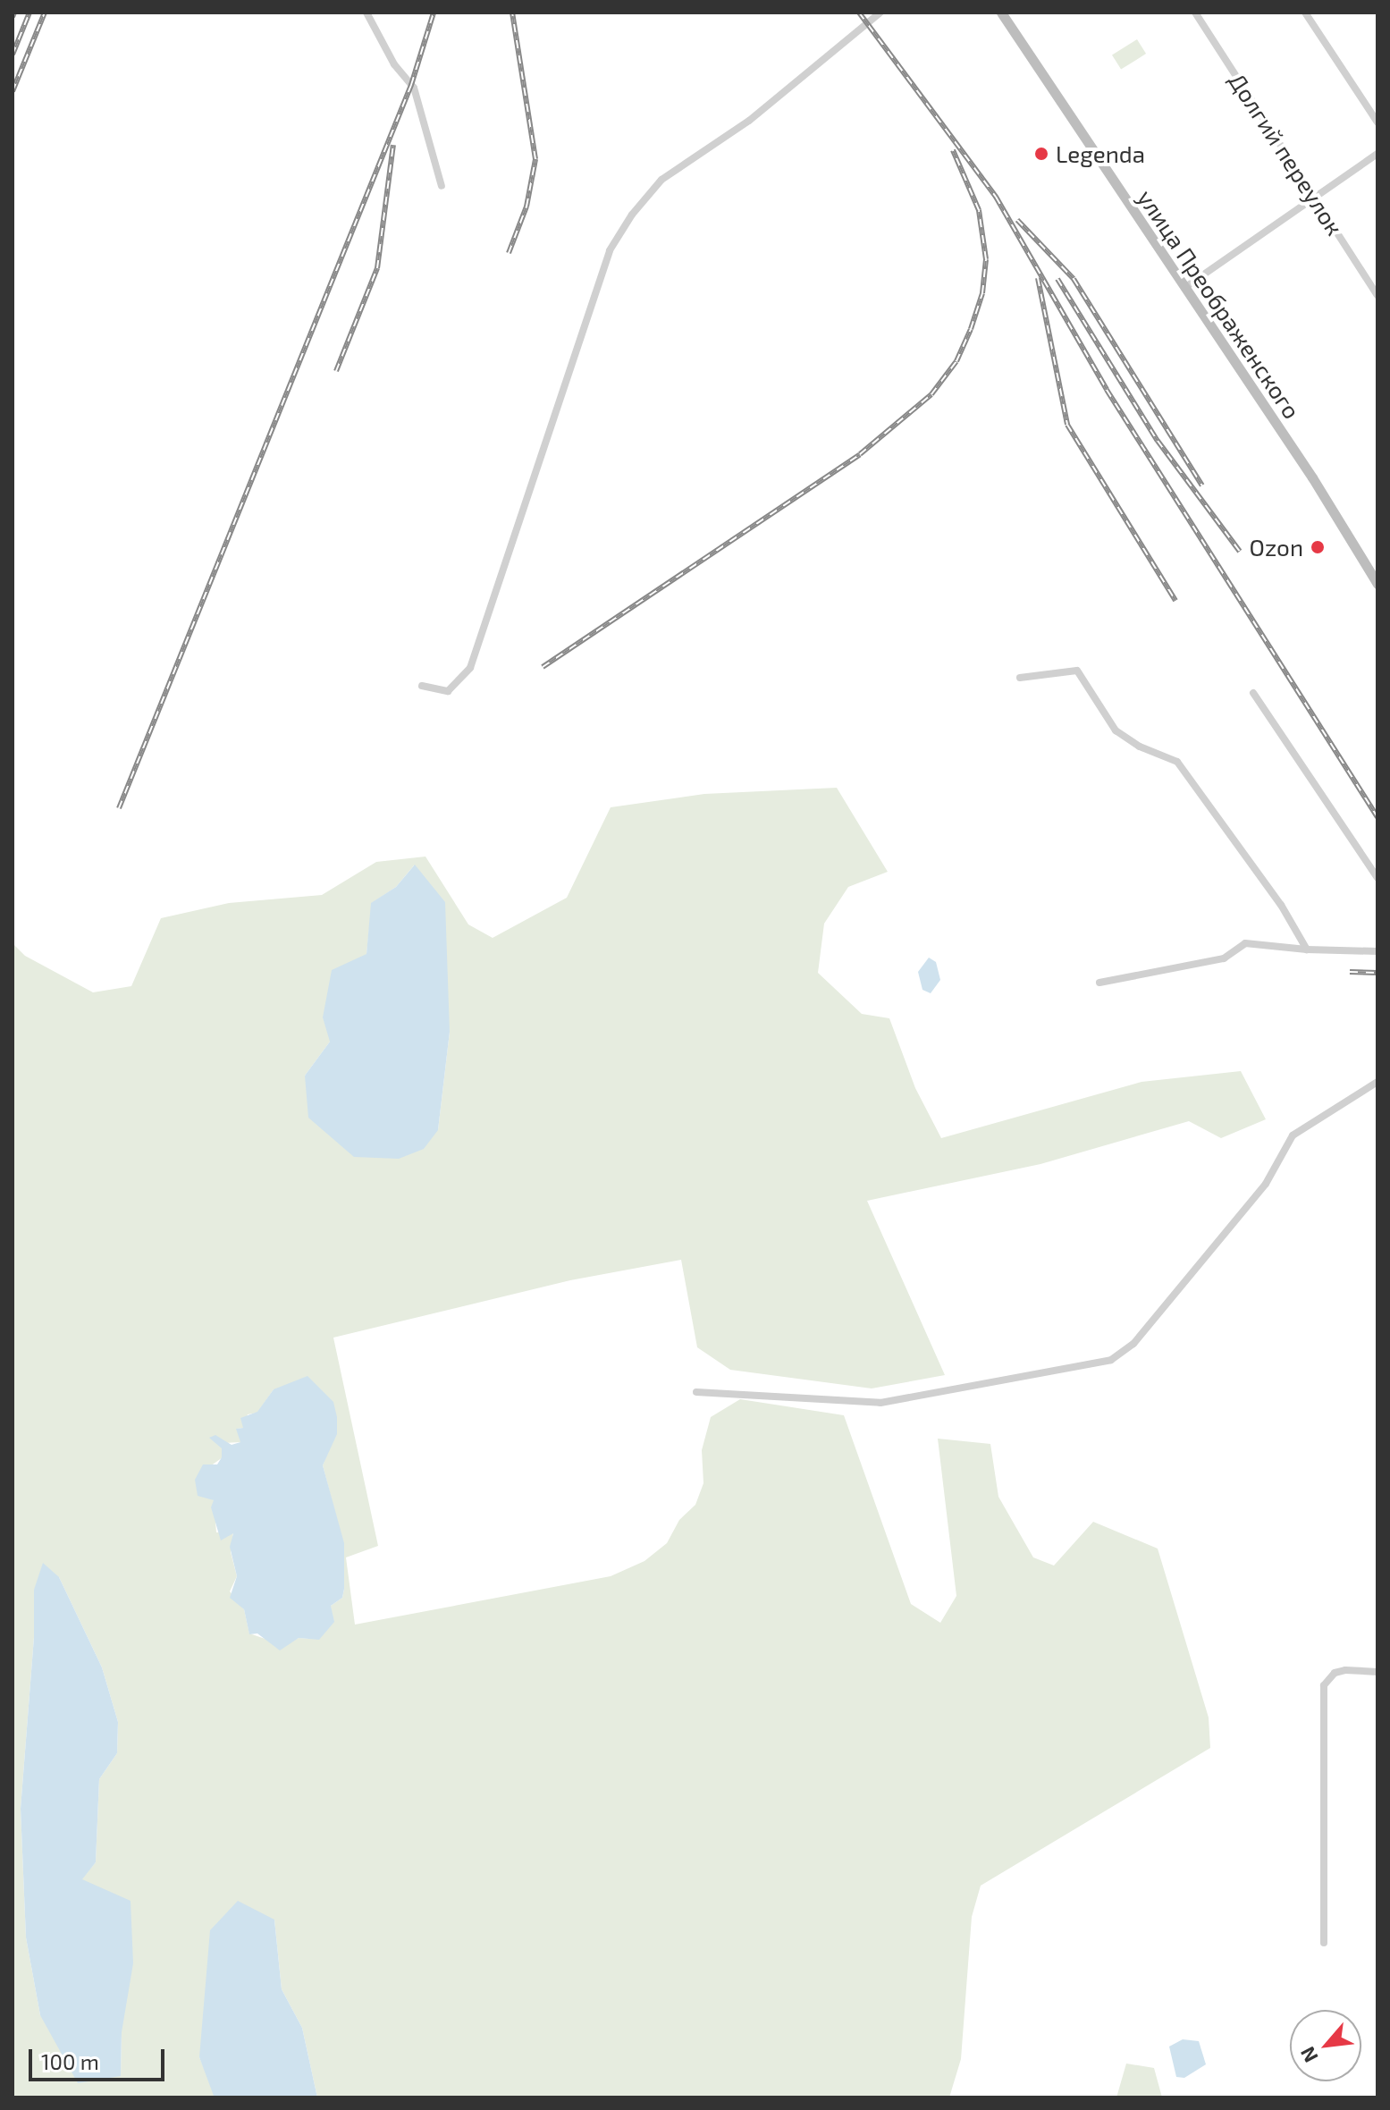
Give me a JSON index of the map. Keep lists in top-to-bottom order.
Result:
{
  "streets": {
    "street": ["Долгий переулок", "улица Преображенского"]
  },
  "places": ["Legenda", "Ozon"],
  "scale_bar": "100 m",
  "north": "bottom left"
}
